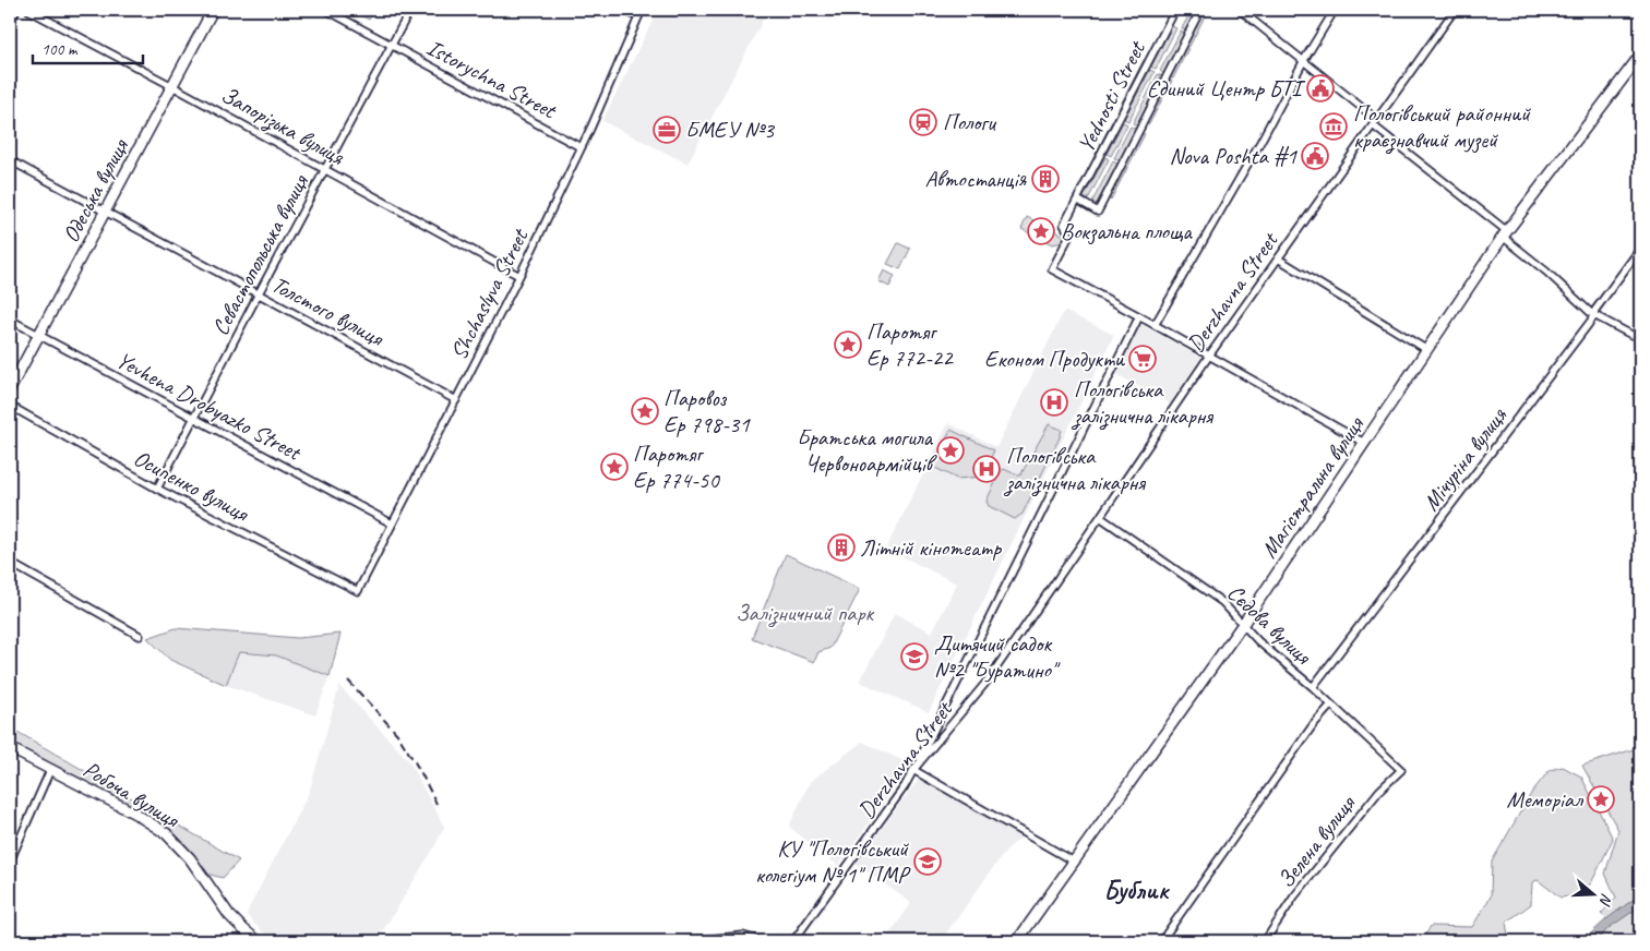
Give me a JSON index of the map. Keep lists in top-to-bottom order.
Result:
{
  "streets": {
    "main road": ["Одеська вулиця", "Магістральна вулиця", "Робоча вулиця"],
    "street": [
      "Istorychna Street",
      "Yednosti Street",
      "Запорізька вулиця",
      "Севастопольська вулиця",
      "Derzhavna Street",
      "Shchaslyva Street",
      "Толстого вулиця",
      "Yevhena Drobyazko Street",
      "Мічуріна вулиця",
      "Осипенко вулиця",
      "Сєдова вулиця",
      "Зелена вулиця"
    ]
  },
  "crossings": [
    ["Istorychna Street", "Севастопольська вулиця"],
    ["Istorychna Street", "Shchaslyva Street"],
    ["Запорізька вулиця", "Одеська вулиця"],
    ["Запорізька вулиця", "Севастопольська вулиця"],
    ["Запорізька вулиця", "Shchaslyva Street"],
    ["Одеська вулиця", "Толстого вулиця"],
    ["Одеська вулиця", "Yevhena Drobyazko Street"],
    ["Севастопольська вулиця", "Толстого вулиця"],
    ["Севастопольська вулиця", "Yevhena Drobyazko Street"],
    ["Севастопольська вулиця", "Осипенко вулиця"],
    ["Derzhavna Street", "Сєдова вулиця"],
    ["Shchaslyva Street", "Толстого вулиця"],
    ["Shchaslyva Street", "Yevhena Drobyazko Street"],
    ["Shchaslyva Street", "Осипенко вулиця"],
    ["Мічуріна вулиця", "Сєдова вулиця"],
    ["Магістральна вулиця", "Сєдова вулиця"],
    ["Сєдова вулиця", "Зелена вулиця"]
  ],
  "districts": ["Бублик"],
  "parks": ["Залізничний парк"],
  "places": {
    "public building": ["Єдиний Центр БТІ", "Nova Poshta #1"],
    "station": ["Пологи"],
    "museum": ["Пологівський районний краєзнавчий музей"],
    "office": ["БМЕУ №3"],
    "building": ["Автостанція", "Літній кінотеатр"],
    "place": [
      "Вокзальна площа",
      "Паротяг Ер 772-22",
      "Паровоз Ер 798-31",
      "Братська могила Червоноармійців",
      "Паротяг Ер 774-50",
      "Меморіал"
    ],
    "supermarket": ["Економ Продукти"],
    "hospital": ["Пологiвська залiзнична лiкарня", "Пологівська залізнична лікарня"],
    "school or university": ["Дитячий садок №2 \"Буратино\"", "КУ \"Пологівський колегіум № 1\" ПМР"]
  },
  "scale_bar": "100 m",
  "north": "right"
}
